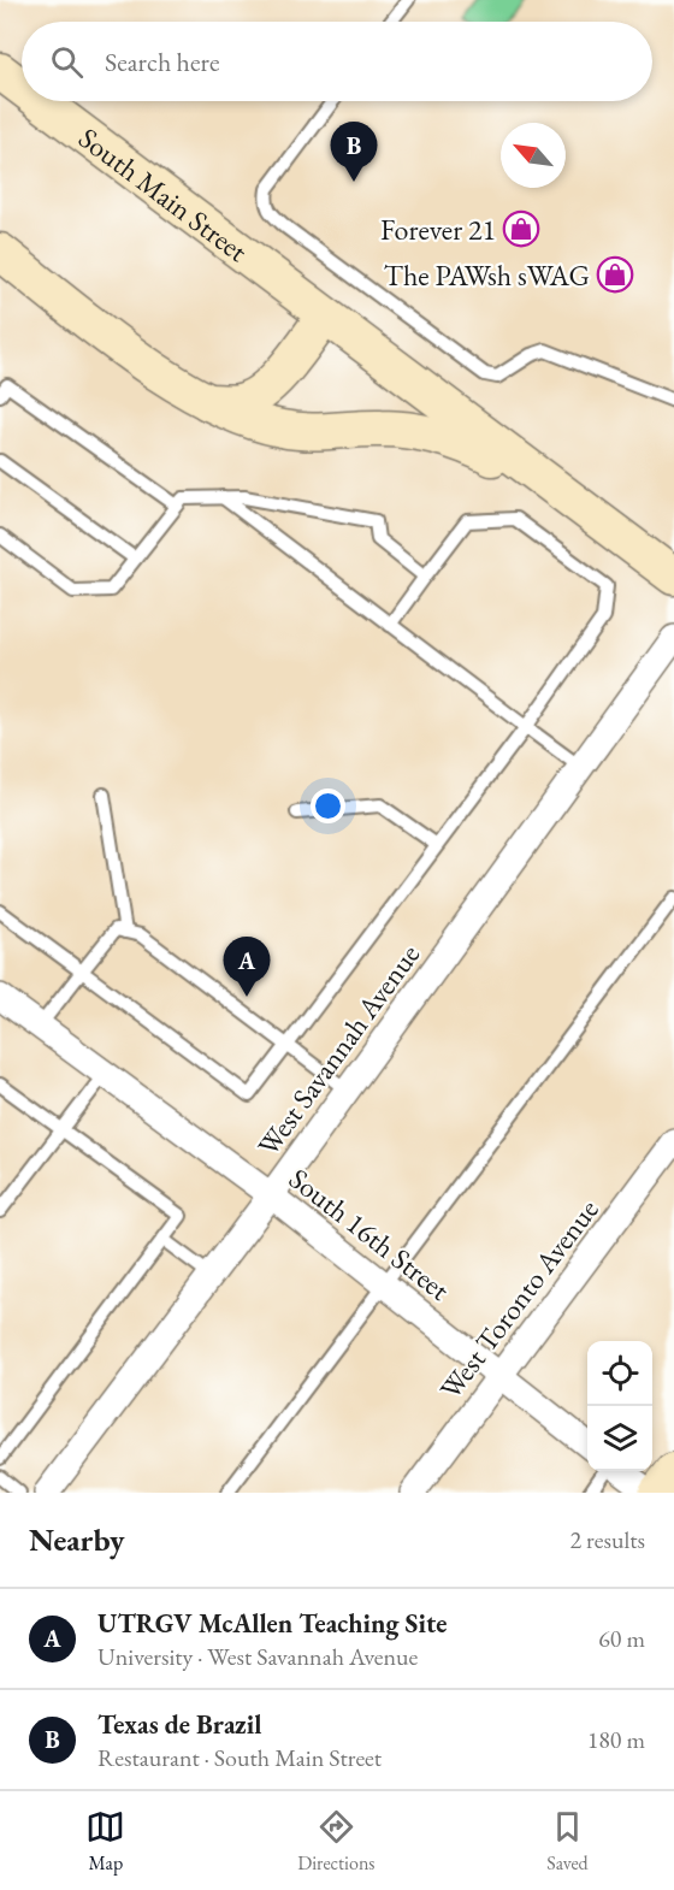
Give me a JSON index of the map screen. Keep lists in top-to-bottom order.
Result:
{
  "streets": {
    "street": [
      "South Main Street",
      "West Savannah Avenue",
      "South 16th Street",
      "West Toronto Avenue"
    ]
  },
  "crossings": [
    ["West Savannah Avenue", "South 16th Street"],
    ["South 16th Street", "West Toronto Avenue"]
  ],
  "places": {
    "shop": ["Forever 21", "The PAWsh sWAG"]
  },
  "north": "top left",
  "page": {
    "search": "Search here",
    "pins": ["B", "A"],
    "heading": ["Nearby", "2 results"],
    "list": [
      {
        "mark": "A",
        "name": "UTRGV McAllen Teaching Site",
        "note": "University · West Savannah Avenue",
        "value": "60 m"
      },
      {
        "mark": "B",
        "name": "Texas de Brazil",
        "note": "Restaurant · South Main Street",
        "value": "180 m"
      }
    ],
    "nav": ["Map", "Directions", "Saved"]
  }
}
